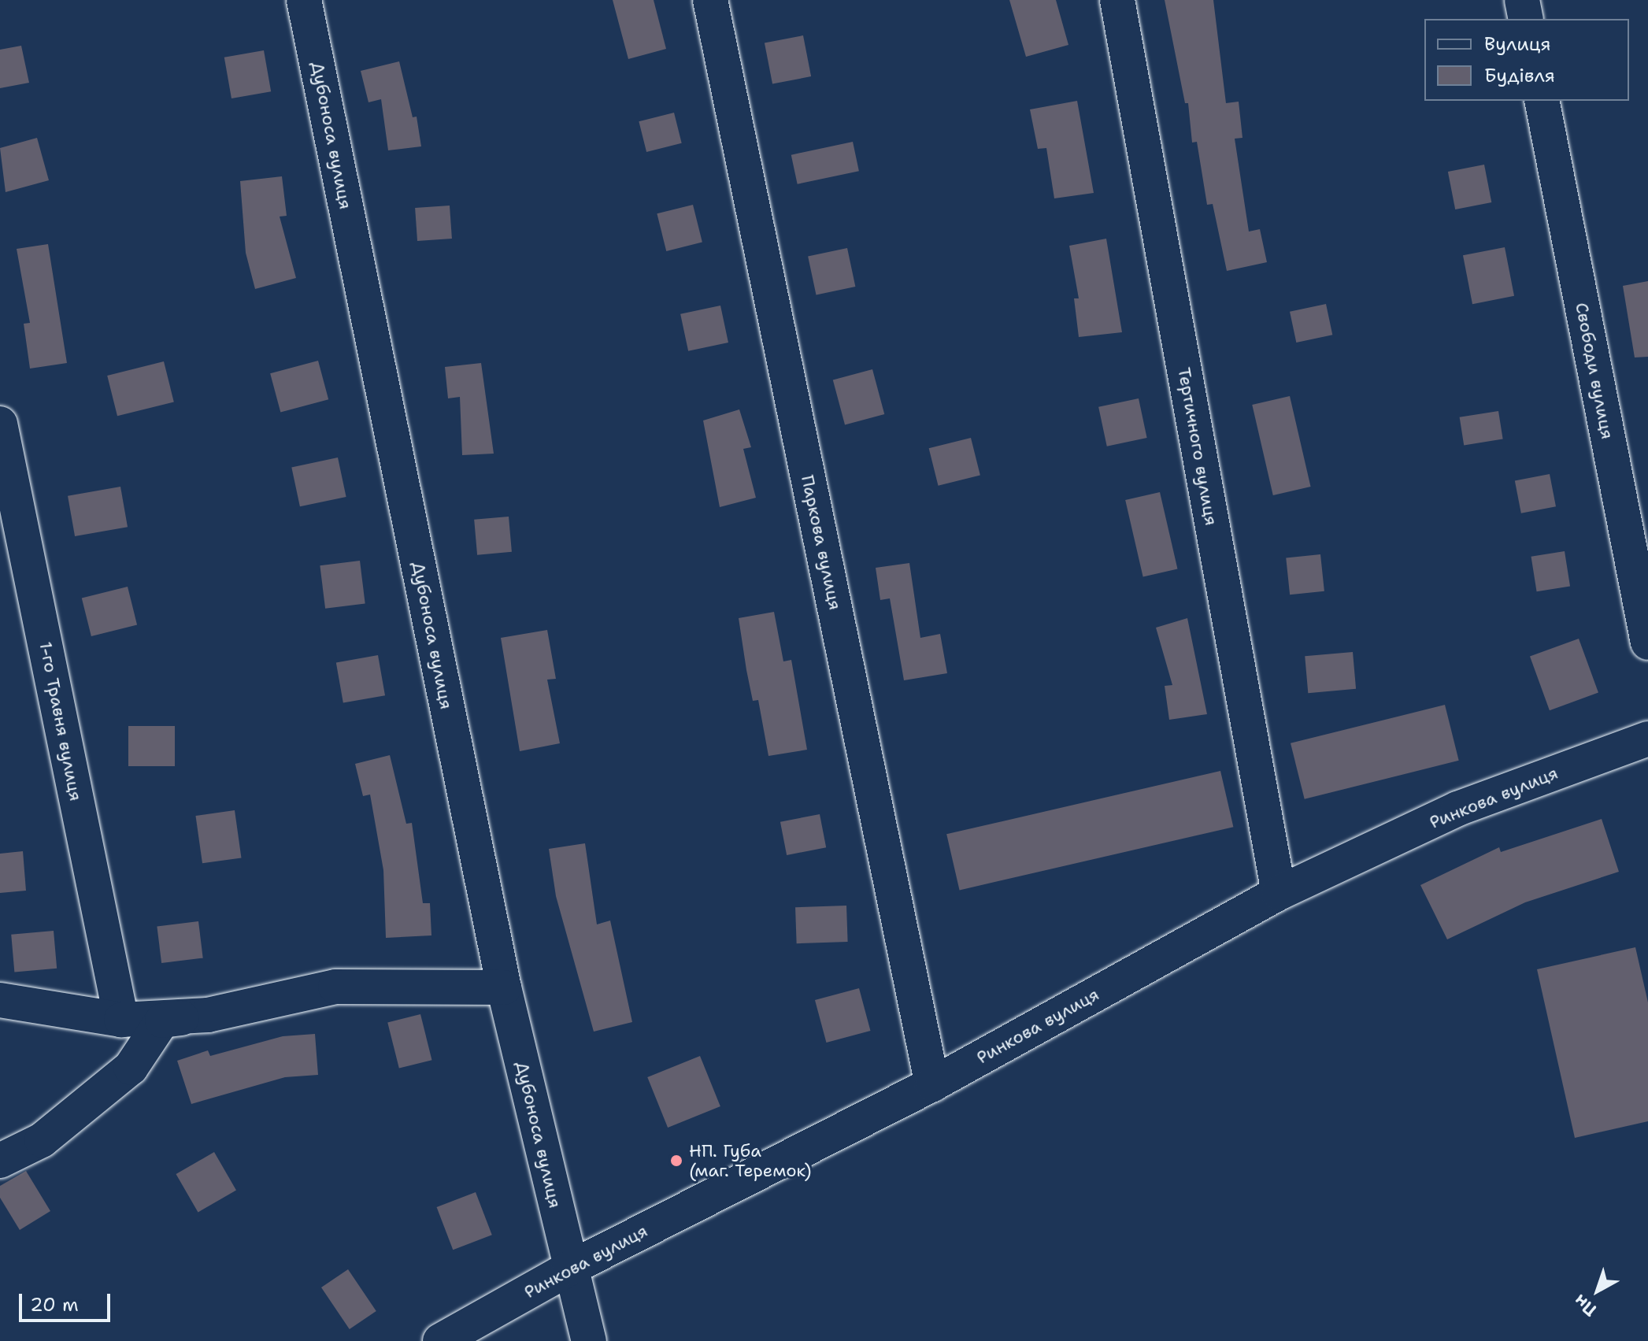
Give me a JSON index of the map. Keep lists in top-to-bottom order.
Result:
{
  "streets": {
    "street": [
      "Дубоноса вулиця",
      "Свободи вулиця",
      "Тертичного вулиця",
      "Паркова вулиця",
      "1-го Травня вулиця",
      "Ринкова вулиця"
    ]
  },
  "crossings": [
    ["Дубоноса вулиця", "Ринкова вулиця"],
    ["Тертичного вулиця", "Ринкова вулиця"],
    ["Паркова вулиця", "Ринкова вулиця"]
  ],
  "places": ["НП. Губа (маг. Теремок)"],
  "legend": ["Вулиця", "Будівля"],
  "scale_bar": "20 m",
  "north": "bottom left"
}
